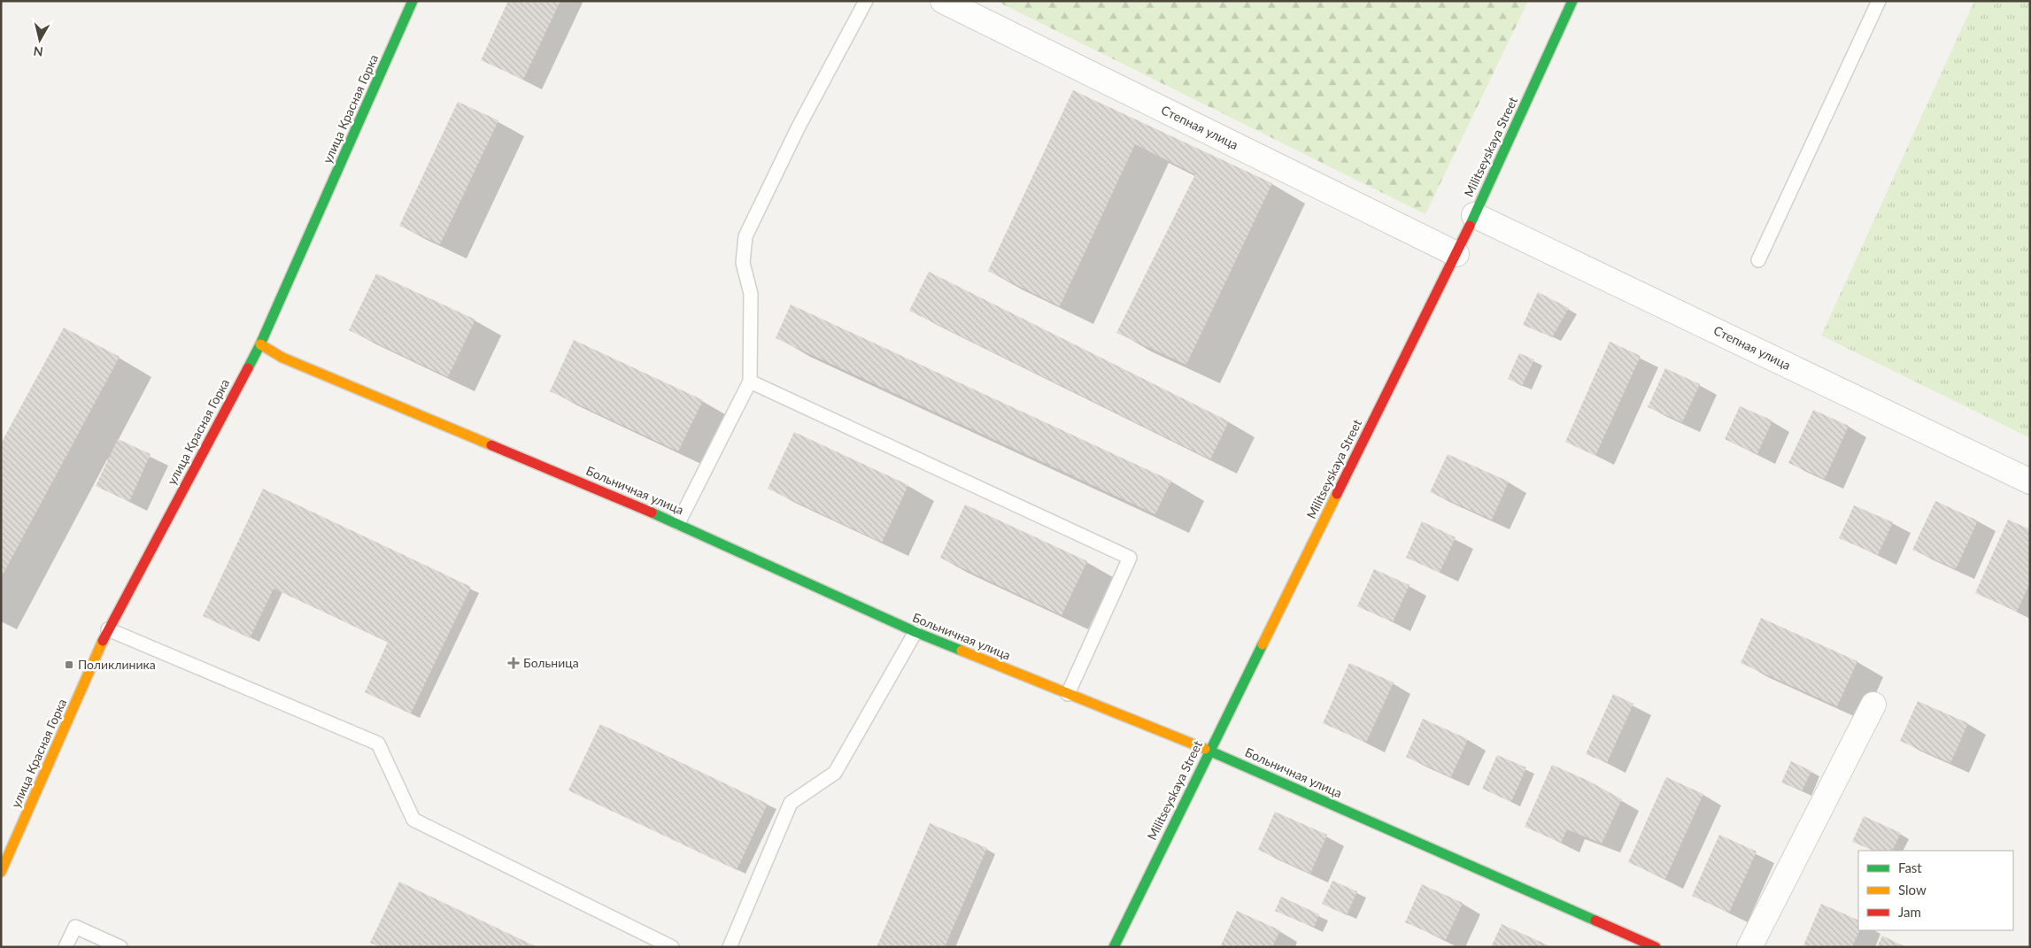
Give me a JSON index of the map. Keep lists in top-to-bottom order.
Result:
{
  "streets": {
    "street": [
      "улица Красная Горка",
      "Степная улица",
      "Militseyskaya Street",
      "Больничная улица"
    ]
  },
  "crossings": [
    ["улица Красная Горка", "Больничная улица"],
    ["Степная улица", "Militseyskaya Street"],
    ["Militseyskaya Street", "Больничная улица"]
  ],
  "places": {
    "health": ["Больница"],
    "transit": ["Поликлиника"]
  },
  "legend": ["Fast", "Slow", "Jam"],
  "north": "bottom"
}
